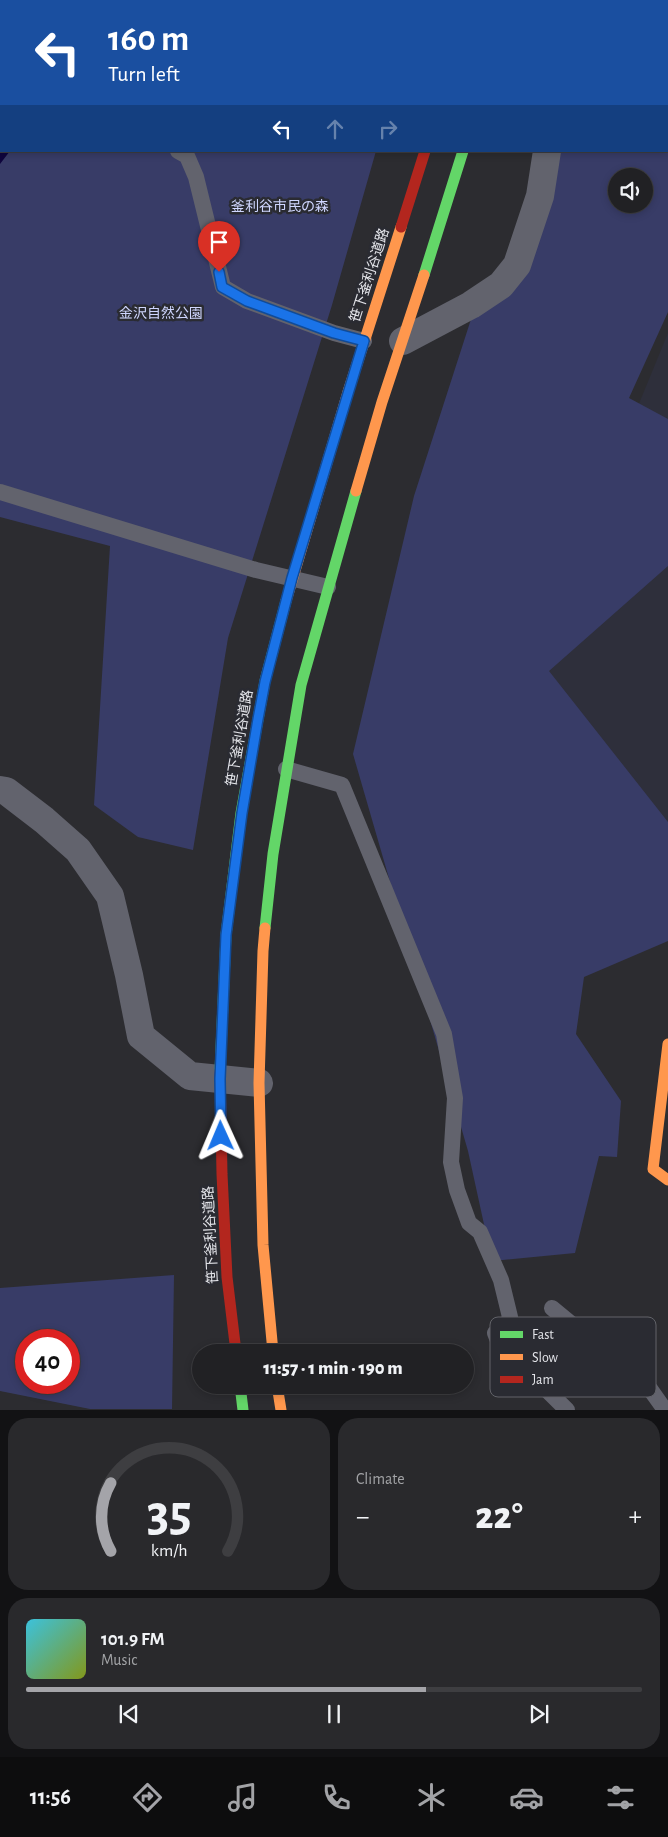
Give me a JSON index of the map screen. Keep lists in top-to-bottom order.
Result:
{
  "streets": {
    "street": ["笹下釜利谷道路"]
  },
  "parks": ["釜利谷市民の森", "金沢自然公園"],
  "legend": ["Fast", "Slow", "Jam"],
  "page": {
    "turn": ["160 m", "Turn left"],
    "limit": "40",
    "trip": "11:57 · 1 min · 190 m",
    "tile": "Climate",
    "heat": ["−", "22°", "+"],
    "song": ["101.9 FM", "Music"],
    "tabs": "11:56",
    "gauge": ["35", "km/h"]
  }
}
